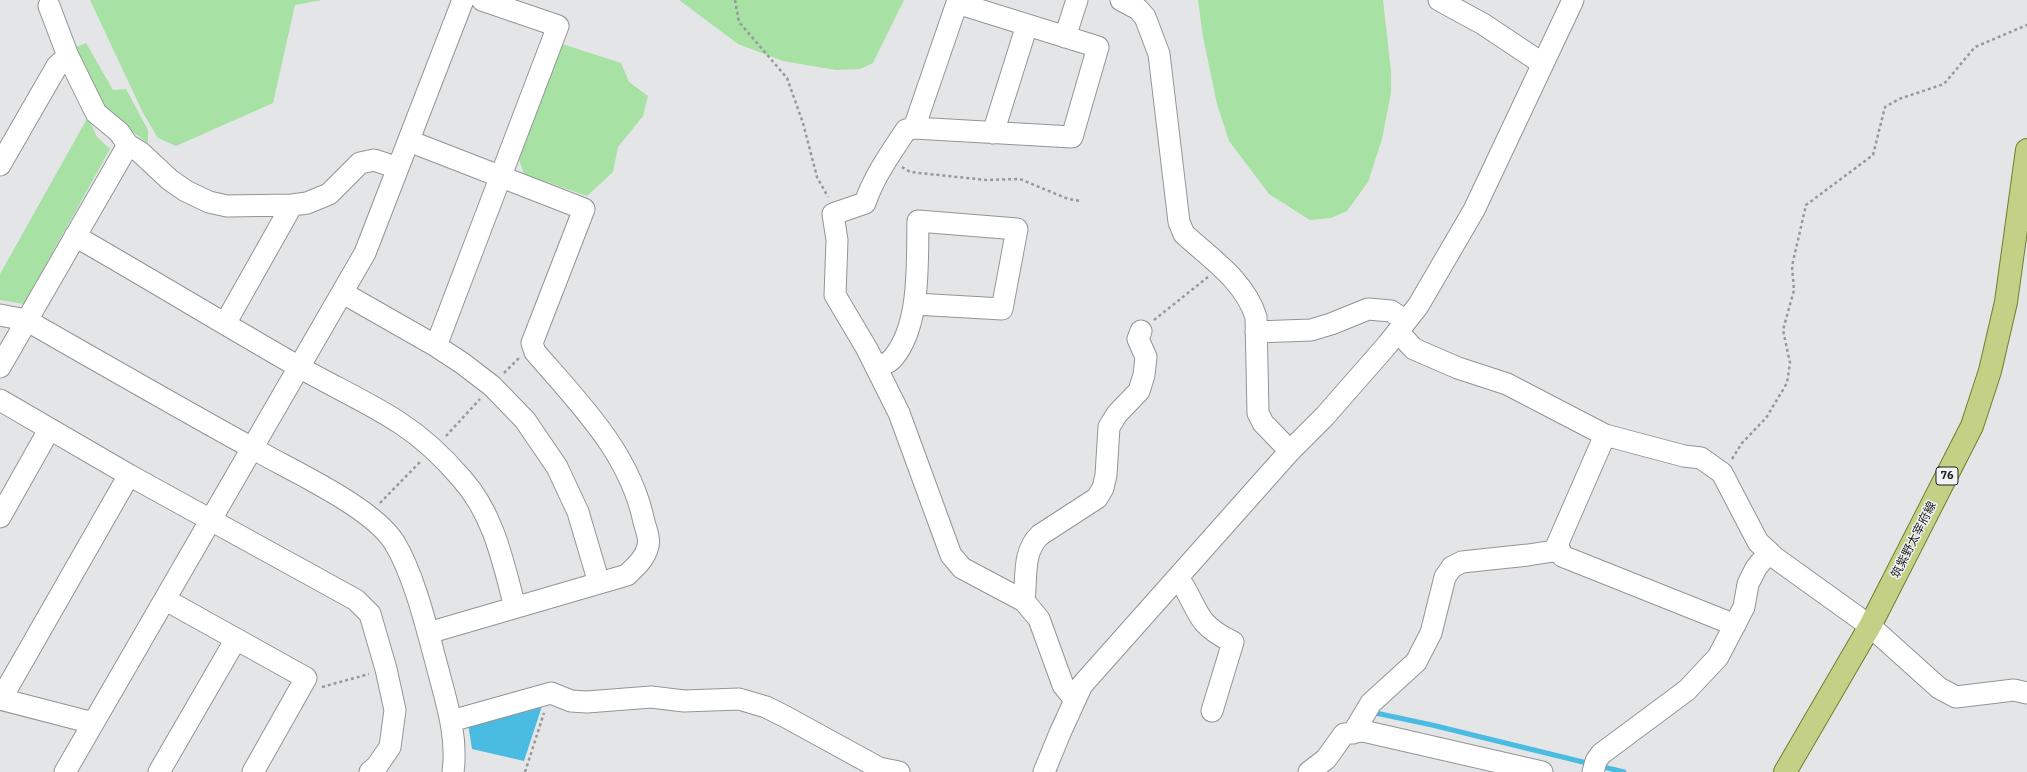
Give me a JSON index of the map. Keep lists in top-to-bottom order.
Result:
{
  "streets": {
    "main road": ["76", "筑紫野太宰府線"]
  }
}
